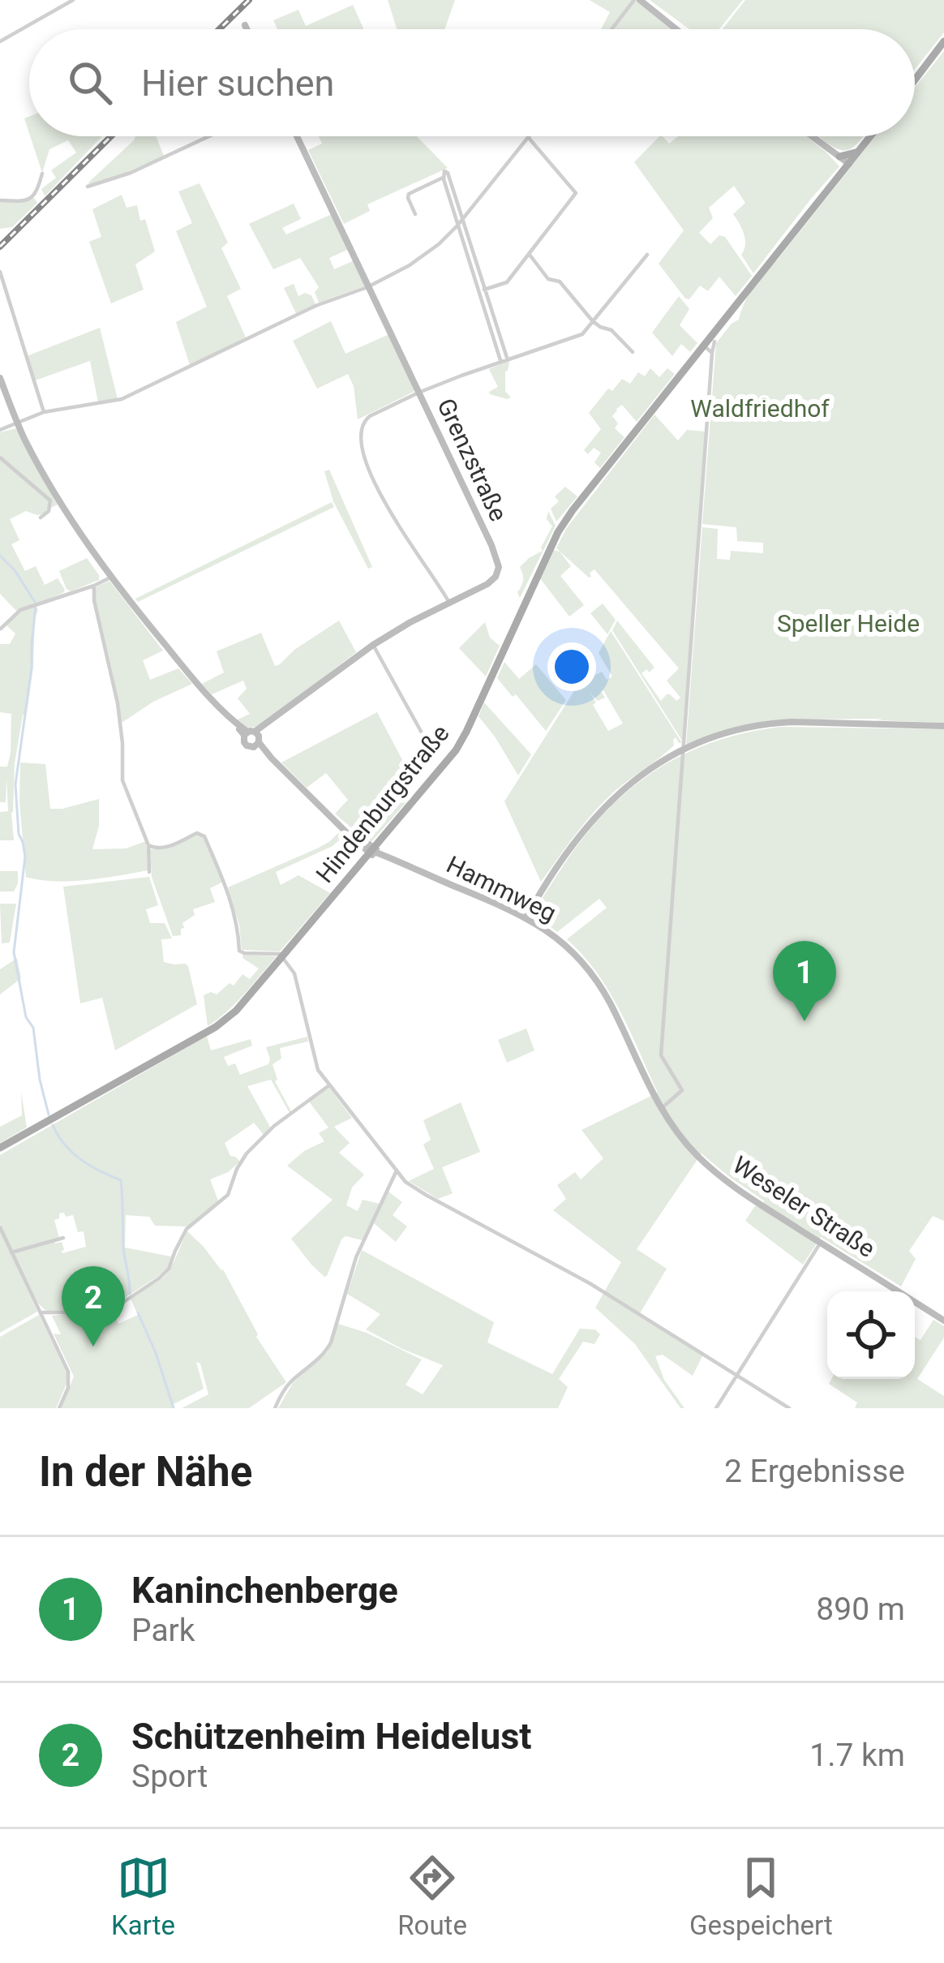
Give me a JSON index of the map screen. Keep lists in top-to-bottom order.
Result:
{
  "streets": {
    "main road": [
      "Grenzstraße",
      "Hindenburgstraße",
      "Hammweg",
      "Weseler Straße"
    ]
  },
  "crossings": [
    ["Grenzstraße", "Hammweg"],
    ["Hindenburgstraße", "Hammweg"],
    ["Hammweg", "Weseler Straße"]
  ],
  "parks": ["Waldfriedhof", "Speller Heide"],
  "page": {
    "search": "Hier suchen",
    "pins": ["1", "2"],
    "heading": ["In der Nähe", "2 Ergebnisse"],
    "list": [
      {
        "mark": "1",
        "name": "Kaninchenberge",
        "note": "Park",
        "value": "890 m"
      },
      {
        "mark": "2",
        "name": "Schützenheim Heidelust",
        "note": "Sport",
        "value": "1.7 km"
      }
    ],
    "nav": ["Karte", "Route", "Gespeichert"]
  }
}
